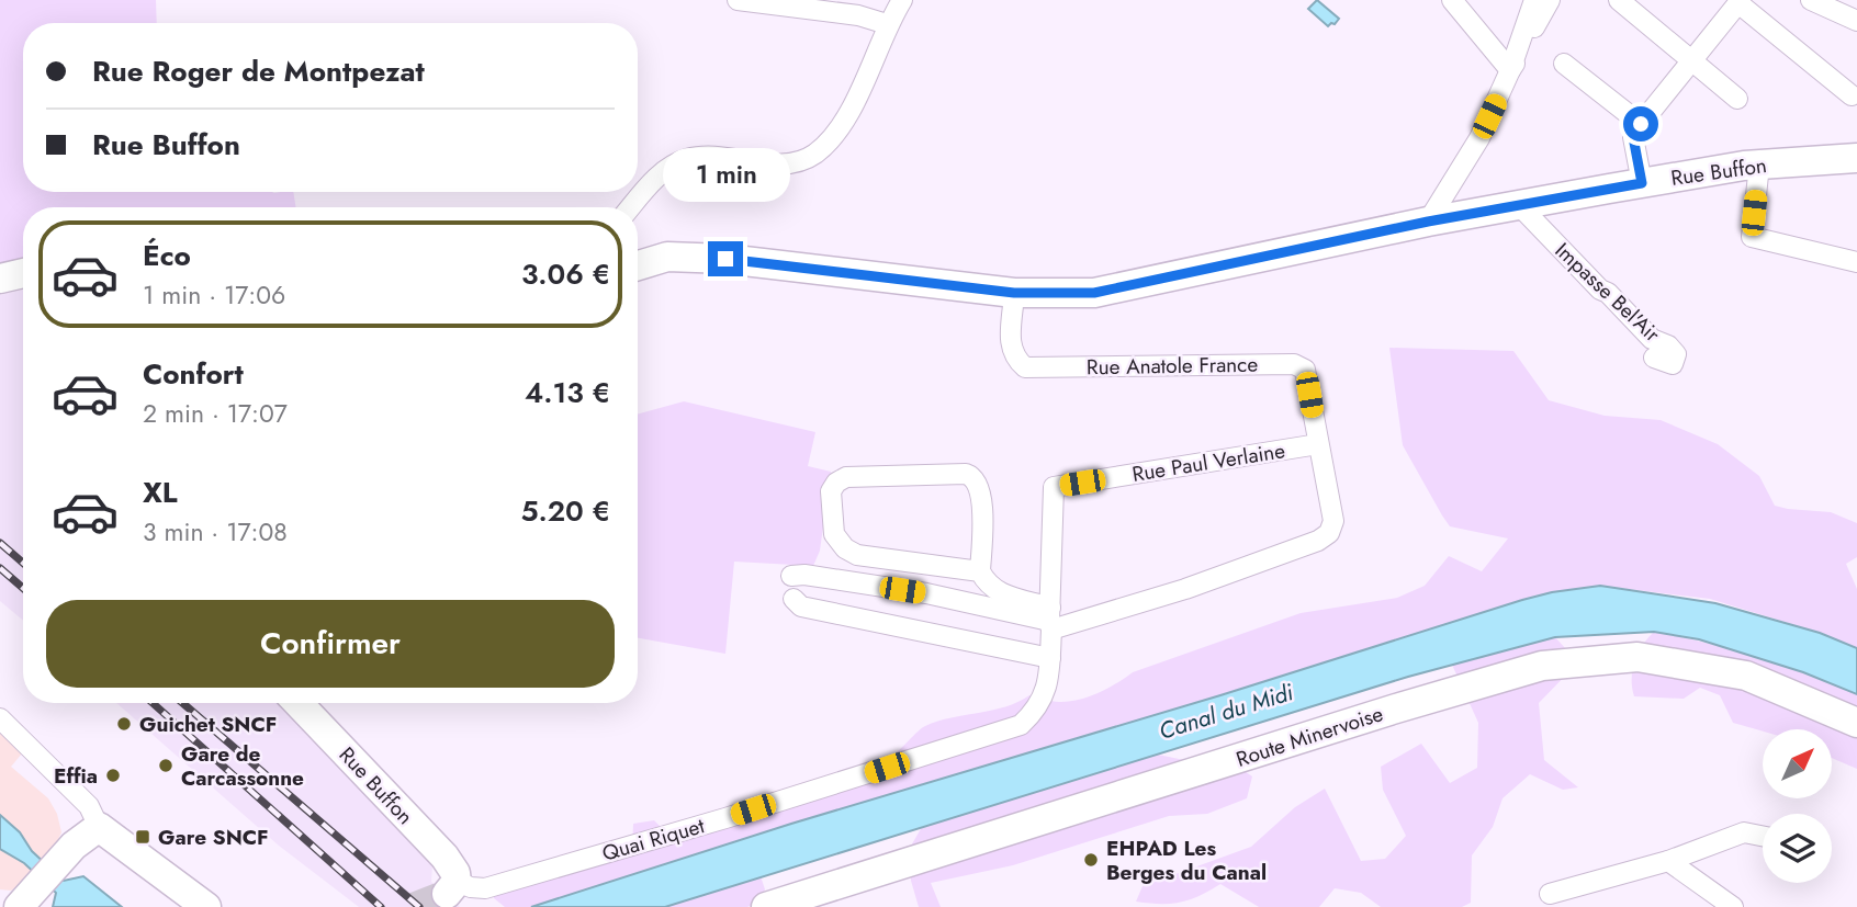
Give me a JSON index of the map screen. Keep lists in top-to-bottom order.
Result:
{
  "streets": {
    "street": [
      "Rue Buffon",
      "Impasse Bel'Air",
      "Rue Anatole France",
      "Rue Paul Verlaine",
      "Route Minervoise",
      "Quai Riquet"
    ]
  },
  "crossings": [
    ["Rue Buffon", "Impasse Bel'Air"],
    ["Rue Buffon", "Rue Anatole France"],
    ["Rue Buffon", "Quai Riquet"],
    ["Rue Anatole France", "Rue Paul Verlaine"]
  ],
  "water": ["Canal du Midi"],
  "places": {
    "other": [
      "Guichet SNCF",
      "Gare de Carcassonne",
      "Effia",
      "EHPAD Les Berges du Canal"
    ],
    "transit": ["Gare SNCF"]
  },
  "north": "top right",
  "page": {
    "banner": ["Rue Roger de Montpezat", "Rue Buffon"],
    "bubble": "1 min",
    "list": [
      {
        "name": "Éco",
        "note": "1 min · 17:06",
        "value": "3.06 €"
      },
      {
        "name": "Confort",
        "note": "2 min · 17:07",
        "value": "4.13 €"
      },
      {
        "name": "XL",
        "note": "3 min · 17:08",
        "value": "5.20 €"
      }
    ],
    "buttons": "Confirmer"
  }
}
